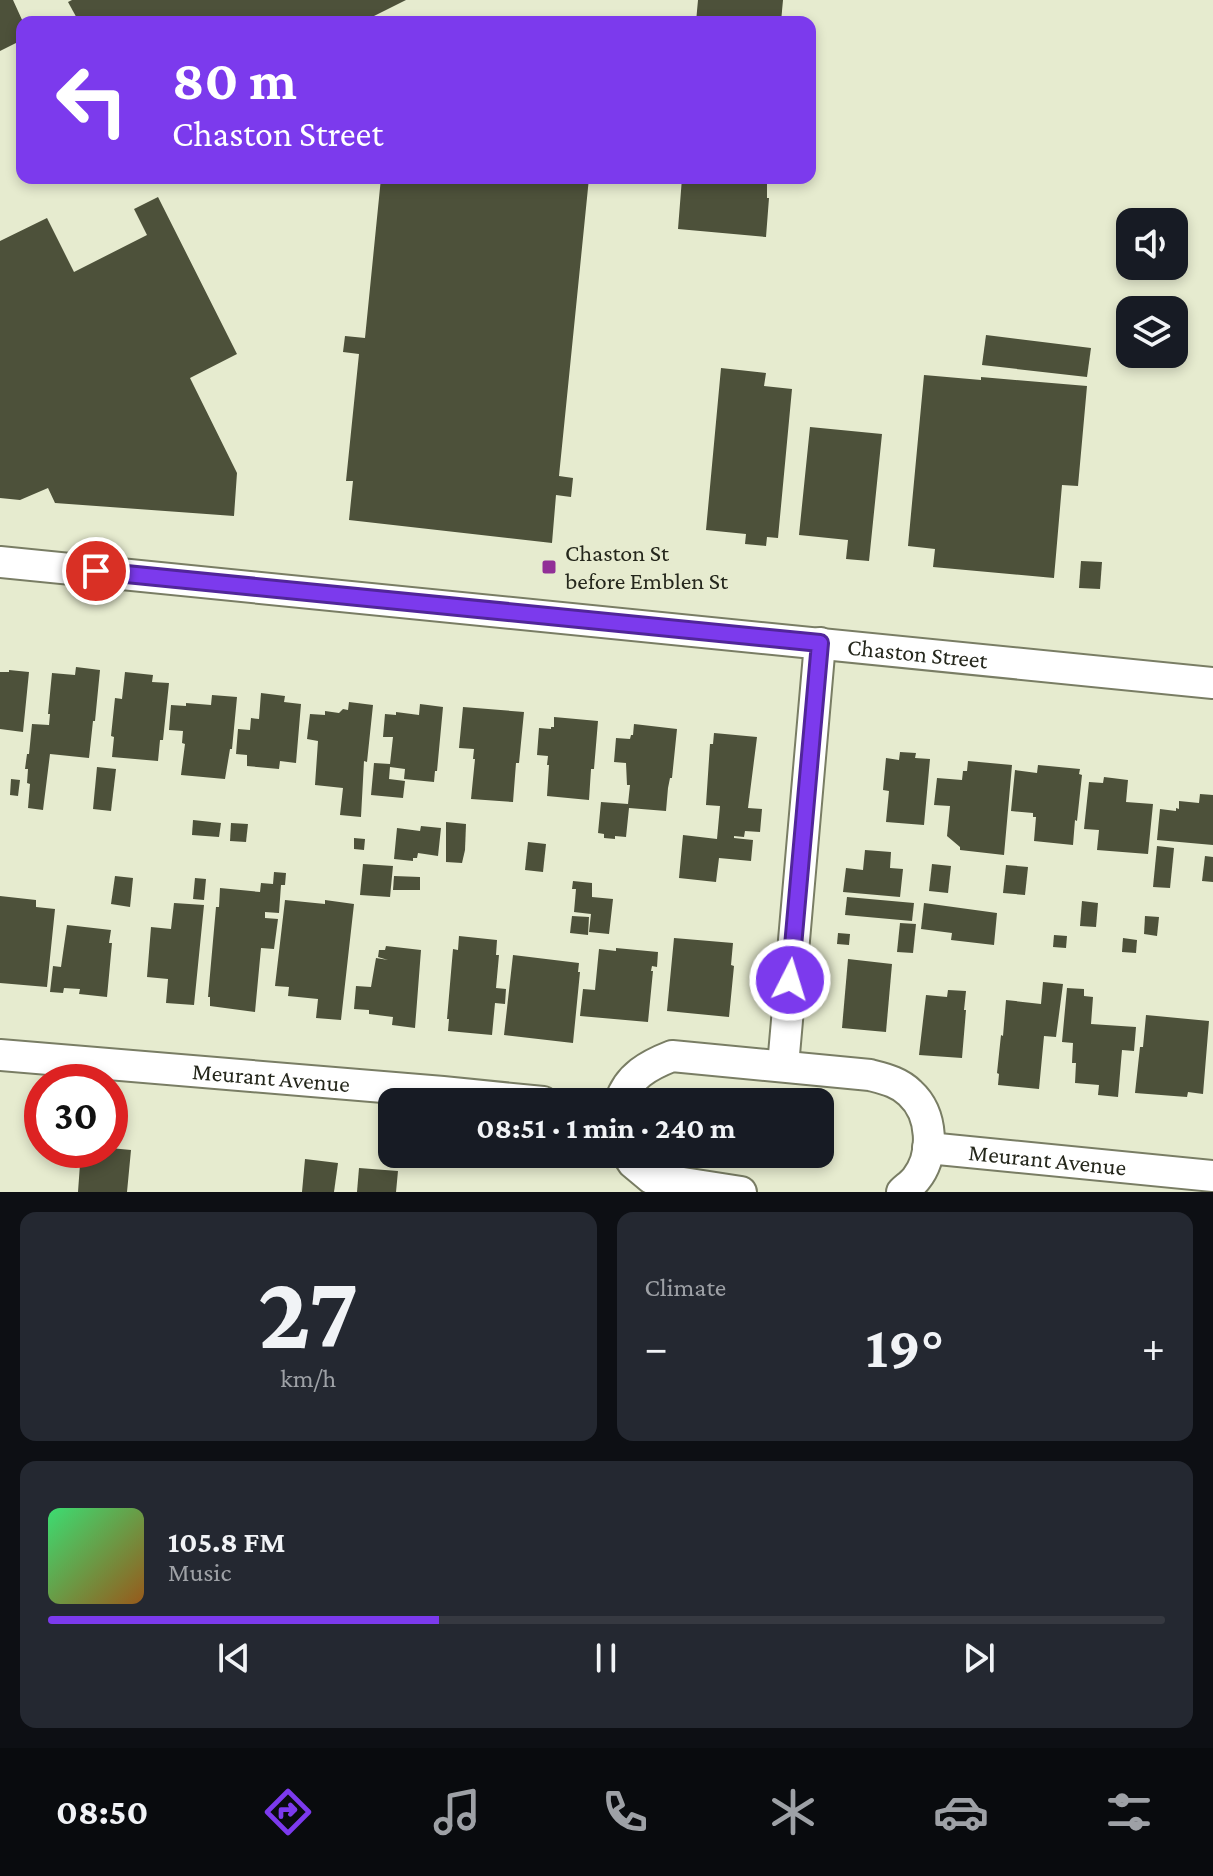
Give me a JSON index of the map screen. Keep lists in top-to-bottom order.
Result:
{
  "streets": {
    "street": ["Chaston Street", "Meurant Avenue"]
  },
  "places": {
    "transit": ["Chaston St before Emblen St"]
  },
  "page": {
    "turn": ["80 m", "Chaston Street"],
    "limit": "30",
    "trip": "08:51 · 1 min · 240 m",
    "tile": [
      ["27", "km/h"],
      "Climate"
    ],
    "heat": ["−", "19°", "+"],
    "song": ["105.8 FM", "Music"],
    "tabs": "08:50"
  }
}
